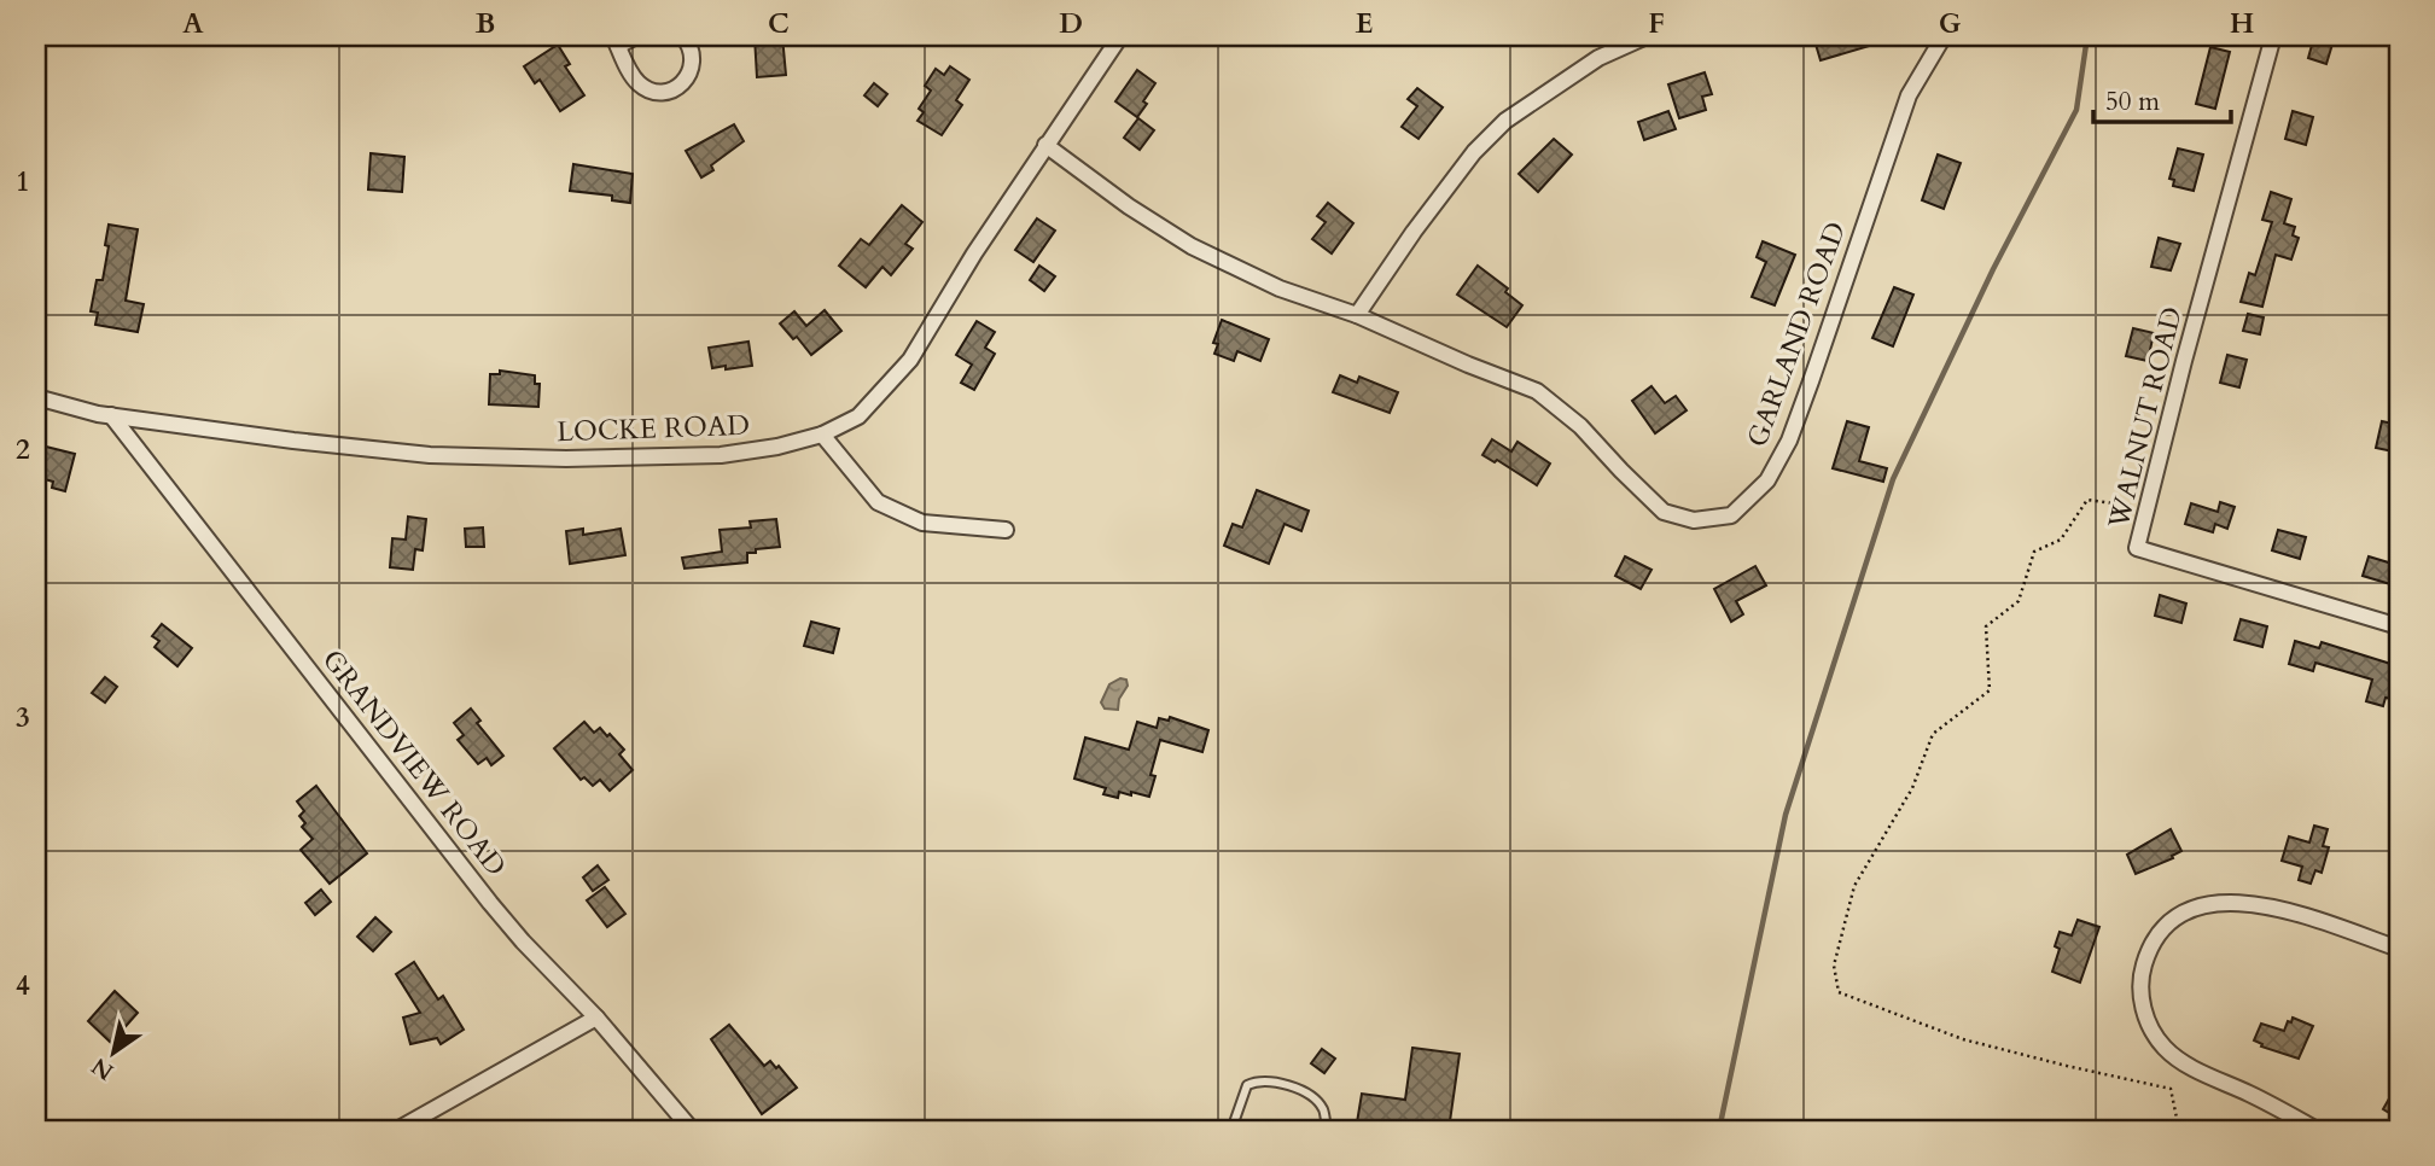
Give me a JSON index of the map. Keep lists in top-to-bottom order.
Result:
{
  "streets": {
    "street": [
      "GARLAND ROAD",
      "WALNUT ROAD",
      "LOCKE ROAD",
      "GRANDVIEW ROAD"
    ]
  },
  "crossings": [
    ["GARLAND ROAD", "LOCKE ROAD"],
    ["LOCKE ROAD", "GRANDVIEW ROAD"]
  ],
  "scale_bar": "50 m",
  "north": "bottom left",
  "grid": {
    "columns": [
      "A",
      "B",
      "C",
      "D",
      "E",
      "F",
      "G",
      "H"
    ],
    "rows": [
      "1",
      "2",
      "3",
      "4"
    ]
  }
}
